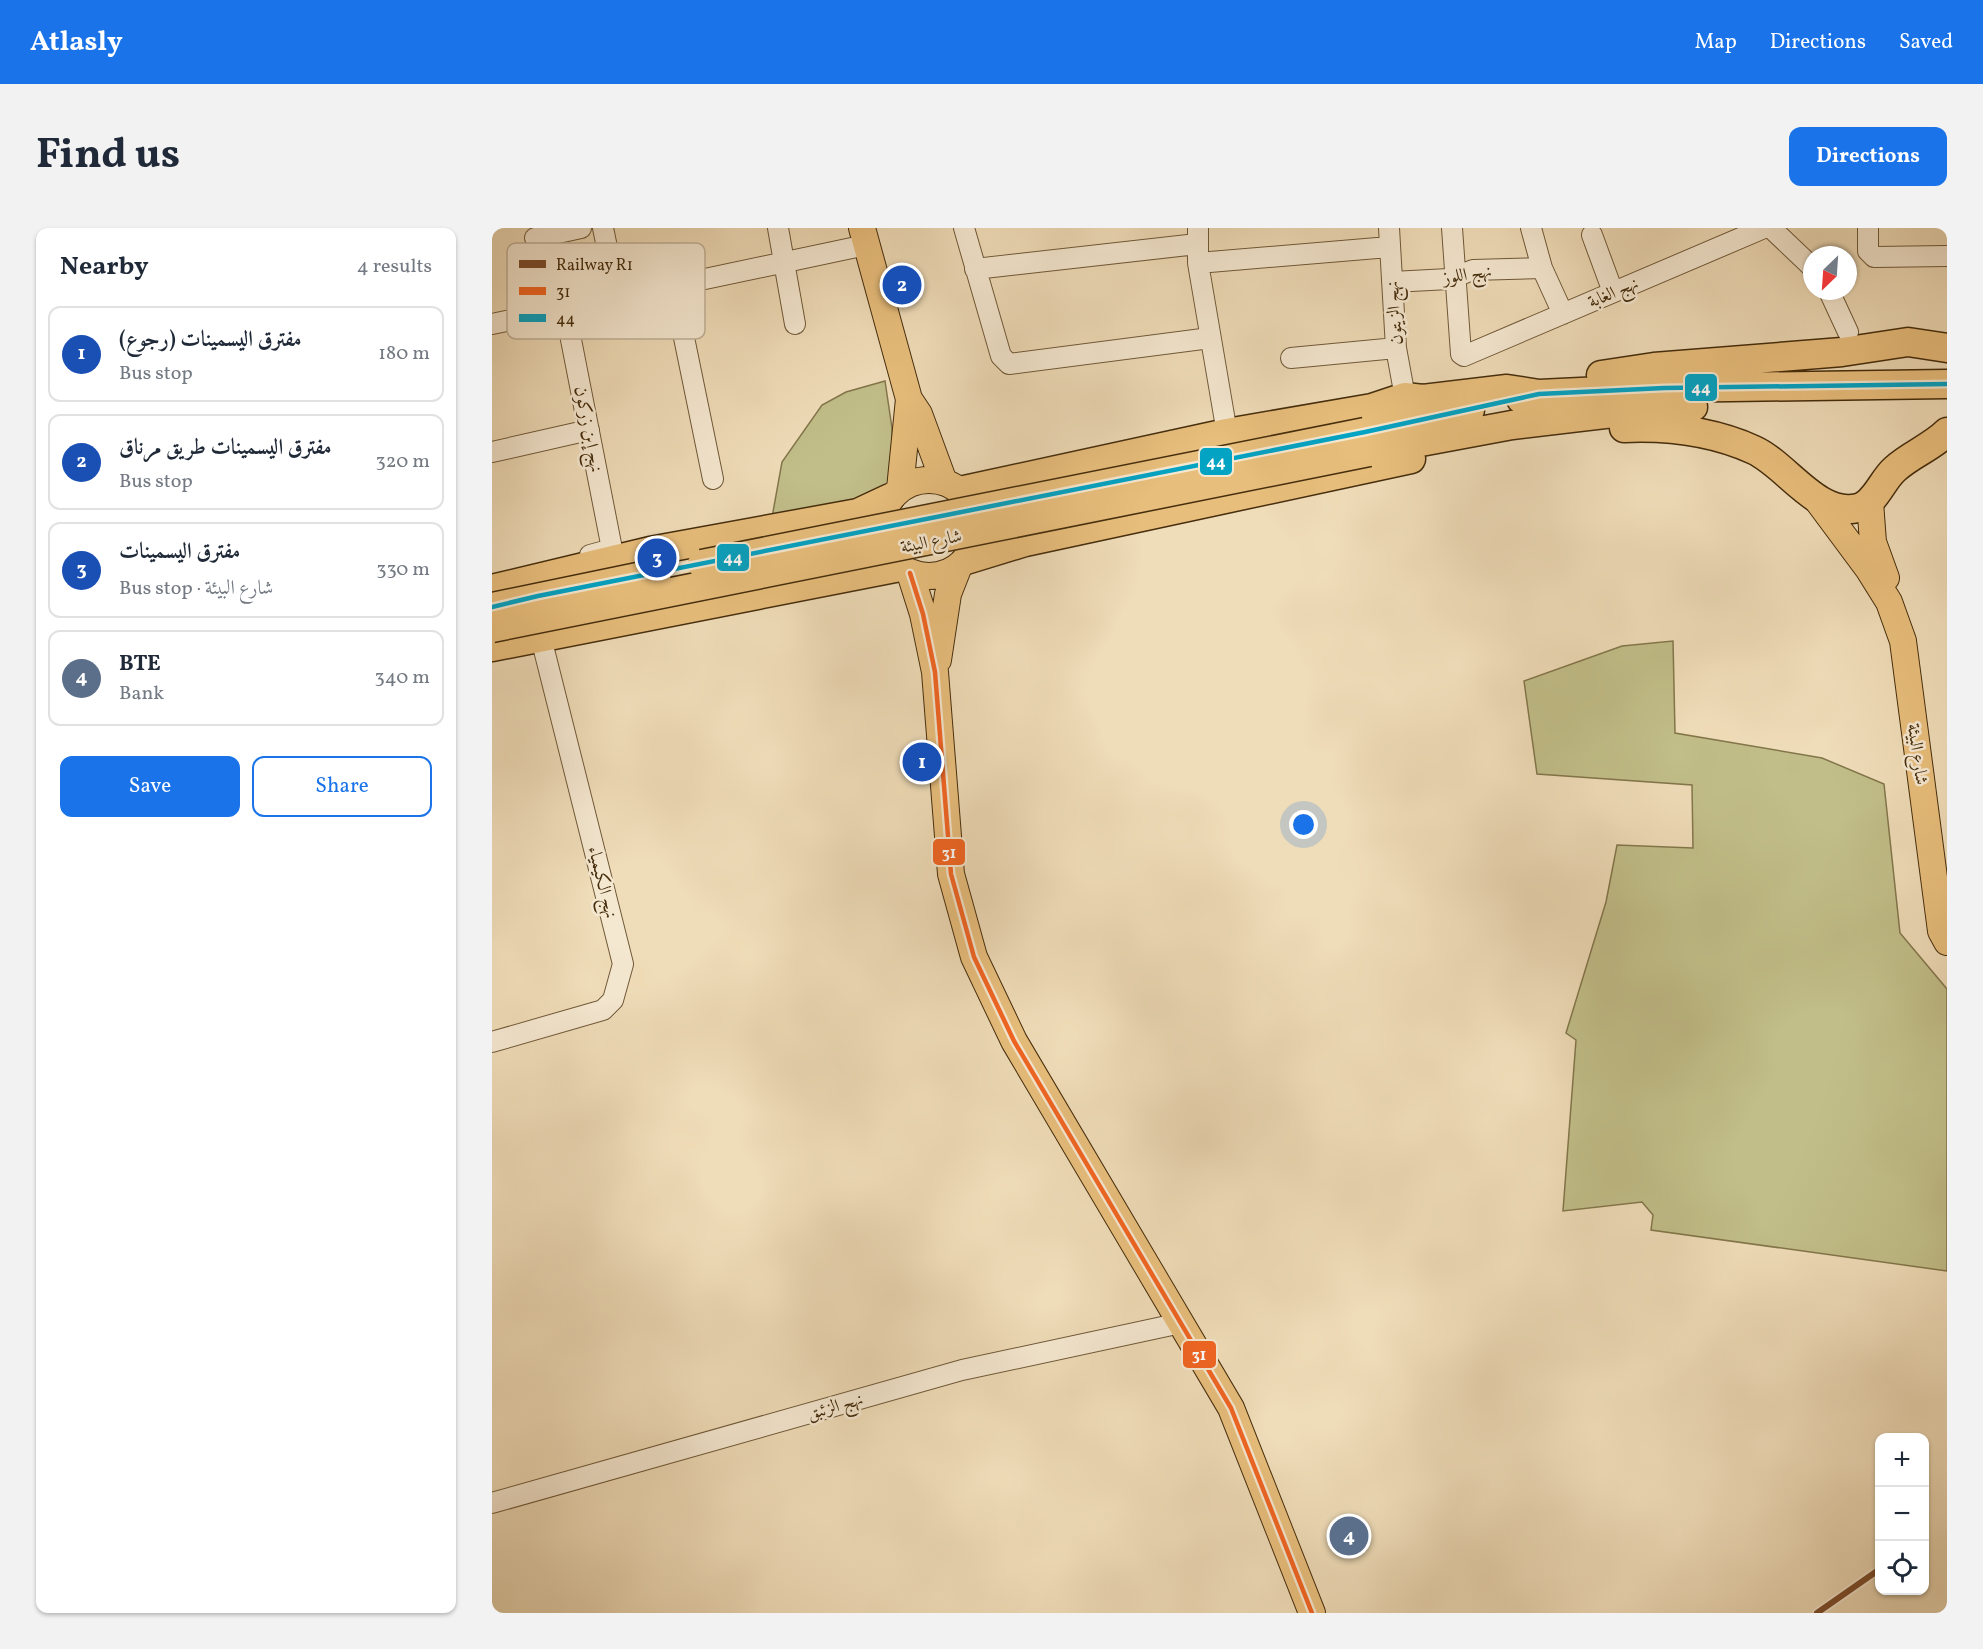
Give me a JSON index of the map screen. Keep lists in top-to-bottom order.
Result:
{
  "streets": {
    "highway": ["شارع البيئة"],
    "street": [
      "نهج اللوز",
      "نهج الغابة",
      "نهج الزيتون",
      "نهج إبن زركون",
      "نهج الكيمياء",
      "نهج الزئبق"
    ]
  },
  "crossings": [
    ["نهج اللوز", "نهج الغابة"],
    ["نهج اللوز", "نهج الزيتون"]
  ],
  "lines": ["transit line 44", "transit line 31", "rail line R1"],
  "legend": ["Railway R1", "31", "44"],
  "north": "bottom left",
  "page": {
    "header": "Atlasly",
    "nav": ["Map", "Directions", "Saved"],
    "title": "Find us",
    "buttons": [
      "Directions",
      ["Save", "Share"]
    ],
    "heading": ["Nearby", "4 results"],
    "pins": [
      "2",
      "3",
      "1",
      "4"
    ],
    "list": [
      {
        "mark": "1",
        "name": "مفترق اليسمينات (رجوع)",
        "note": "Bus stop",
        "value": "180 m"
      },
      {
        "mark": "2",
        "name": "مفترق اليسمينات طريق مرناق",
        "note": "Bus stop",
        "value": "320 m"
      },
      {
        "mark": "3",
        "name": "مفترق اليسمينات",
        "note": "Bus stop · شارع البيئة",
        "value": "330 m"
      },
      {
        "mark": "4",
        "name": "BTE",
        "note": "Bank",
        "value": "340 m"
      }
    ],
    "map_buttons": ["+", "−"]
  }
}
